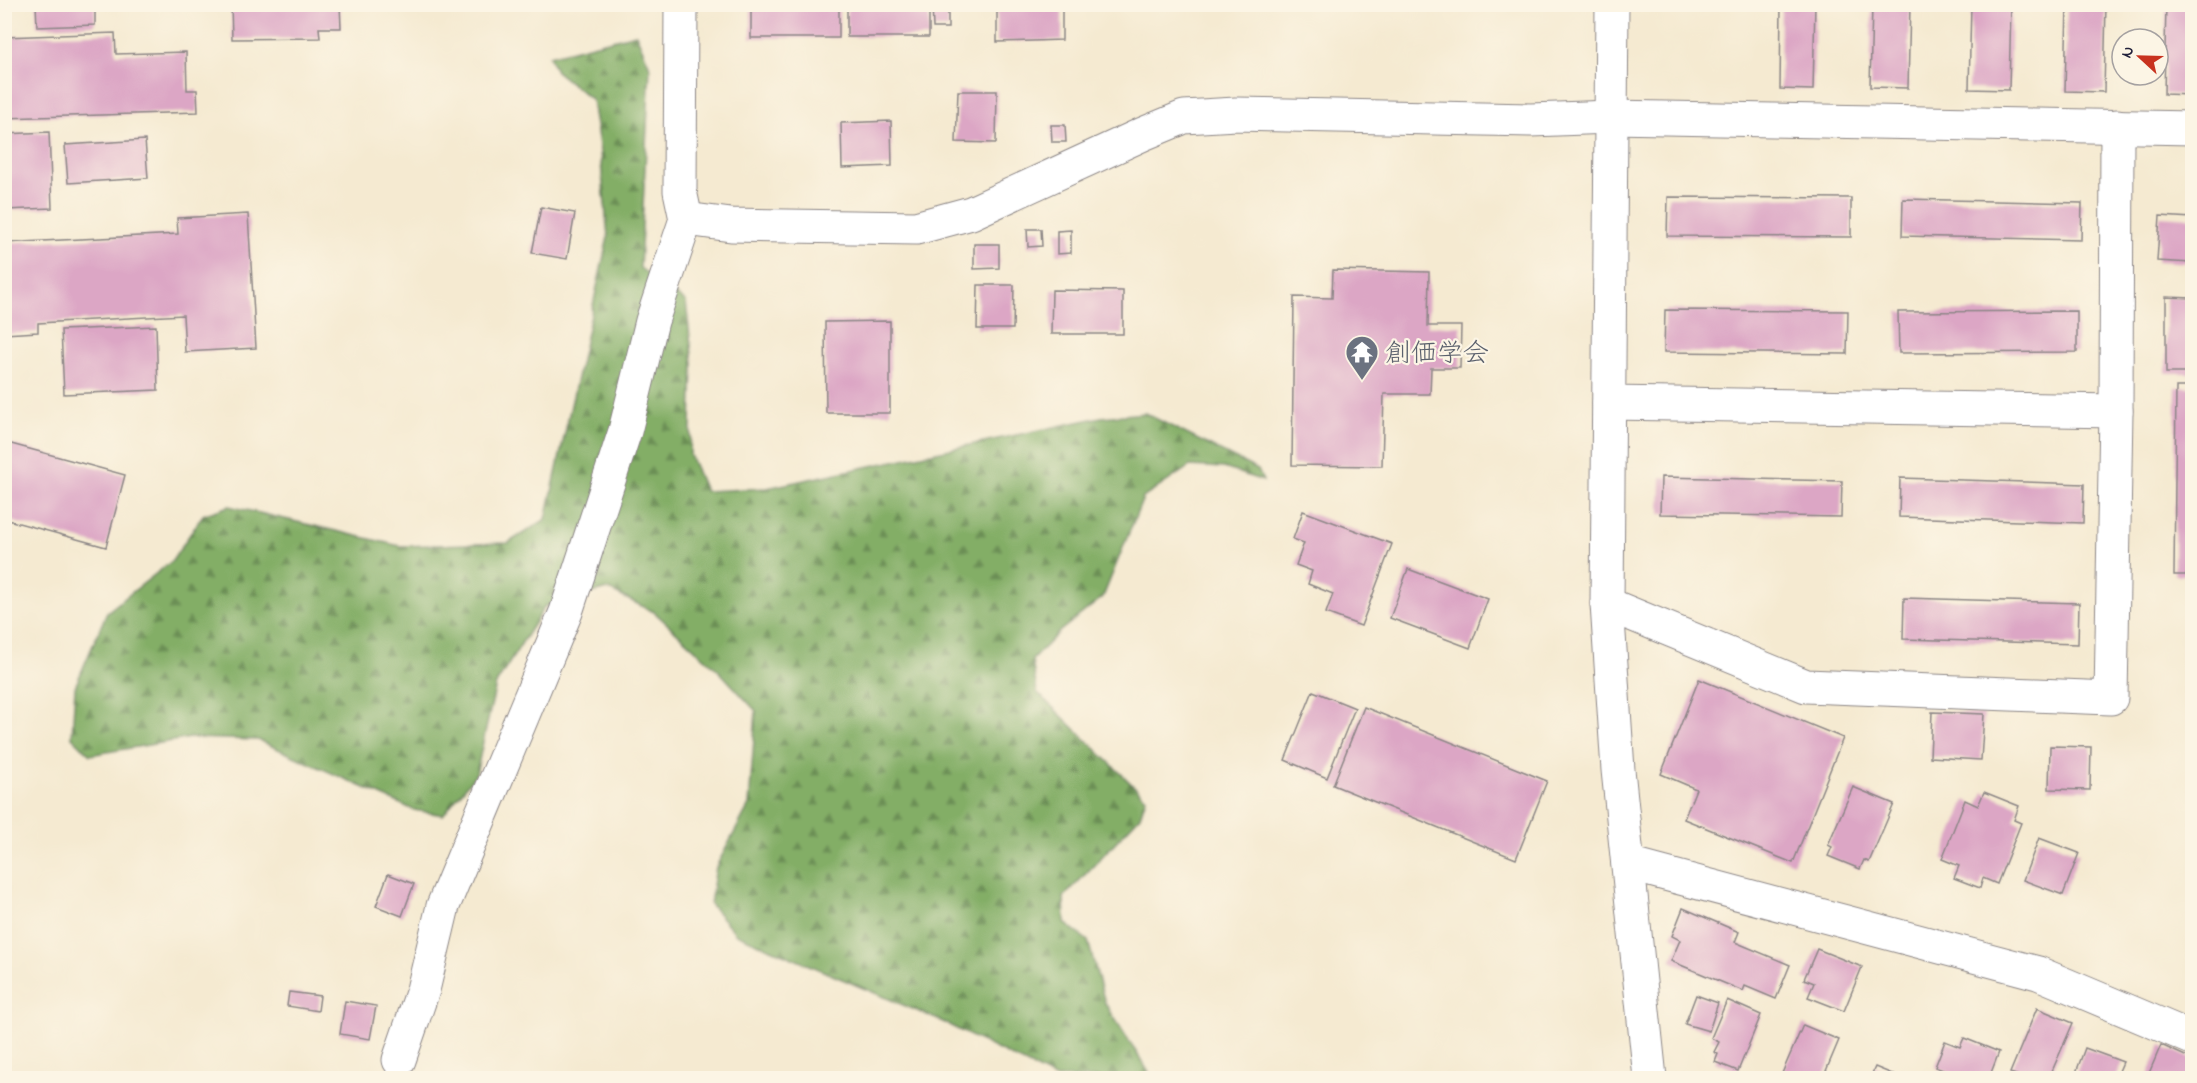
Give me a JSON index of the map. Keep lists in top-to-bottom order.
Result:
{
  "places": {
    "temple": ["創価学会"]
  },
  "north": "left"
}
